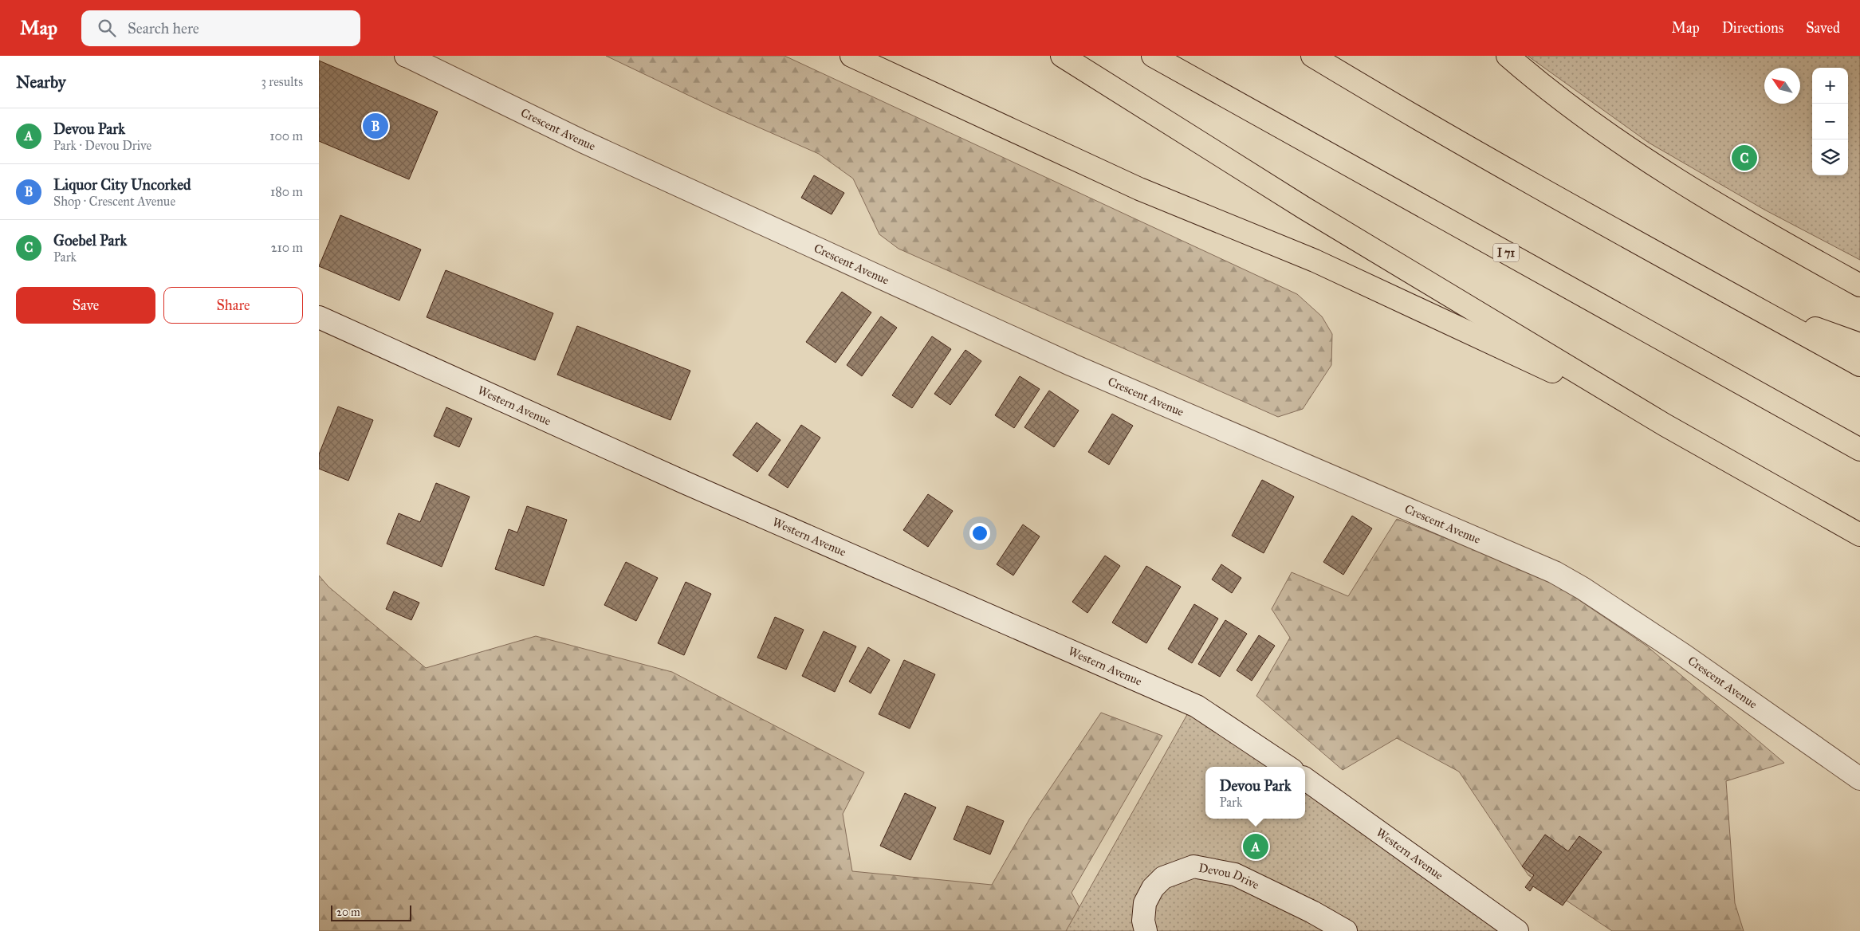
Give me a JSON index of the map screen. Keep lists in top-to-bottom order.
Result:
{
  "streets": {
    "highway": ["I 71"],
    "street": ["Crescent Avenue", "Western Avenue", "Devou Drive"]
  },
  "scale_bar": "20 m",
  "north": "top left",
  "page": {
    "header": "Map",
    "search": "Search here",
    "nav": ["Map", "Directions", "Saved"],
    "heading": ["Nearby", "3 results"],
    "map_buttons": ["+", "−"],
    "list": [
      {
        "mark": "A",
        "name": "Devou Park",
        "note": "Park · Devou Drive",
        "value": "100 m"
      },
      {
        "mark": "B",
        "name": "Liquor City Uncorked",
        "note": "Shop · Crescent Avenue",
        "value": "180 m"
      },
      {
        "mark": "C",
        "name": "Goebel Park",
        "note": "Park",
        "value": "210 m"
      }
    ],
    "pins": ["B", "C", "A"],
    "buttons": ["Save", "Share"],
    "popup": ["Devou Park", "Park"],
    "scale": "20 m"
  }
}
